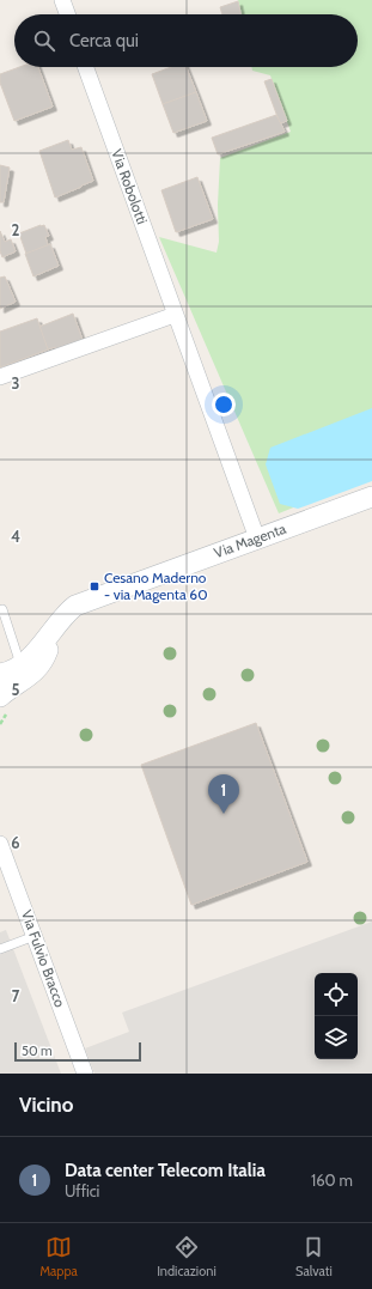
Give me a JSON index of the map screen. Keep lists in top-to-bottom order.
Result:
{
  "streets": {
    "street": ["Via Robolotti", "Via Magenta", "Via Fulvio Bracco"]
  },
  "crossings": [
    ["Via Robolotti", "Via Magenta"]
  ],
  "places": {
    "transit": ["Cesano Maderno - via Magenta 60"]
  },
  "scale_bar": "50 m",
  "page": {
    "search": "Cerca qui",
    "pins": "1",
    "scale": "50 m",
    "heading": "Vicino",
    "list": [
      {
        "mark": "1",
        "name": "Data center Telecom Italia",
        "note": "Uffici",
        "value": "160 m"
      }
    ],
    "nav": ["Mappa", "Indicazioni", "Salvati"]
  },
  "grid": {
    "rows": [
      "2",
      "3",
      "4",
      "5",
      "6",
      "7"
    ]
  }
}
